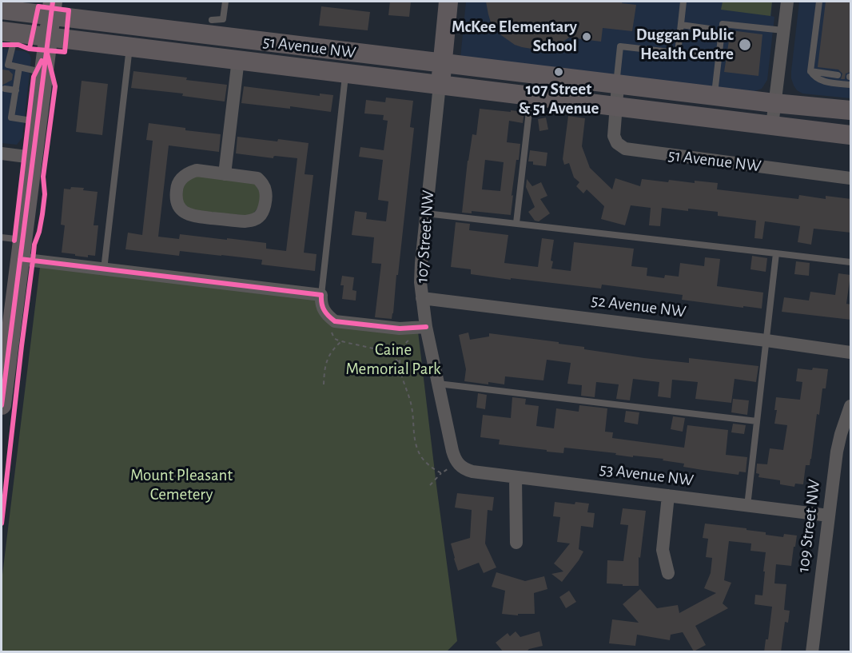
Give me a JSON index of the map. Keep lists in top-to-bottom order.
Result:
{
  "streets": {
    "main road": ["51 Avenue NW", "107 Street NW"],
    "street": ["52 Avenue NW", "53 Avenue NW", "109 Street NW"]
  },
  "crossings": [
    ["51 Avenue NW", "107 Street NW"],
    ["107 Street NW", "52 Avenue NW"],
    ["107 Street NW", "53 Avenue NW"],
    ["53 Avenue NW", "109 Street NW"]
  ],
  "parks": ["Caine Memorial Park", "Mount Pleasant Cemetery"],
  "places": ["McKee Elementary School", "Duggan Public Health Centre", "107 Street & 51 Avenue"]
}
